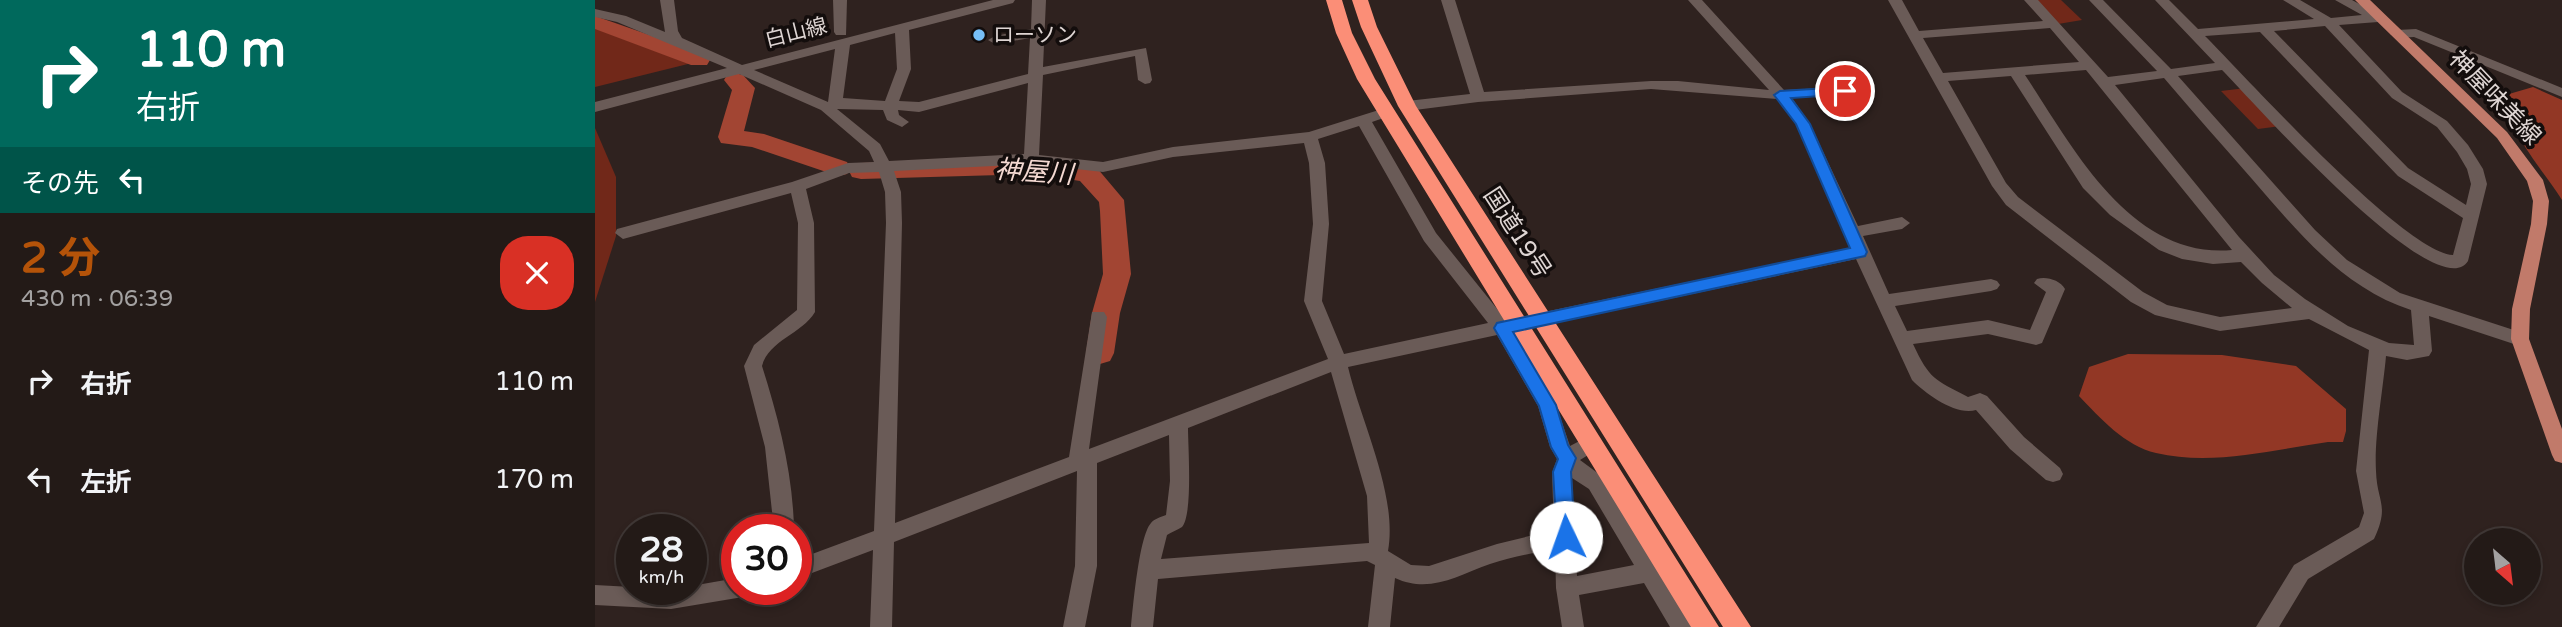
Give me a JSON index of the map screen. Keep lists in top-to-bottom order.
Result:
{
  "streets": {
    "highway": ["国道19号"],
    "main road": ["神屋味美線"],
    "street": ["白山線"]
  },
  "water": ["神屋川"],
  "places": ["ローソン"],
  "north": "bottom right",
  "page": {
    "turn": ["110 m", "右折"],
    "then": "その先",
    "heading": ["2 分", "430 m · 06:39"],
    "list": [
      {
        "name": "右折",
        "value": "110 m"
      },
      {
        "name": "左折",
        "value": "170 m"
      }
    ],
    "speed": "28 km/h",
    "limit": "30"
  }
}
